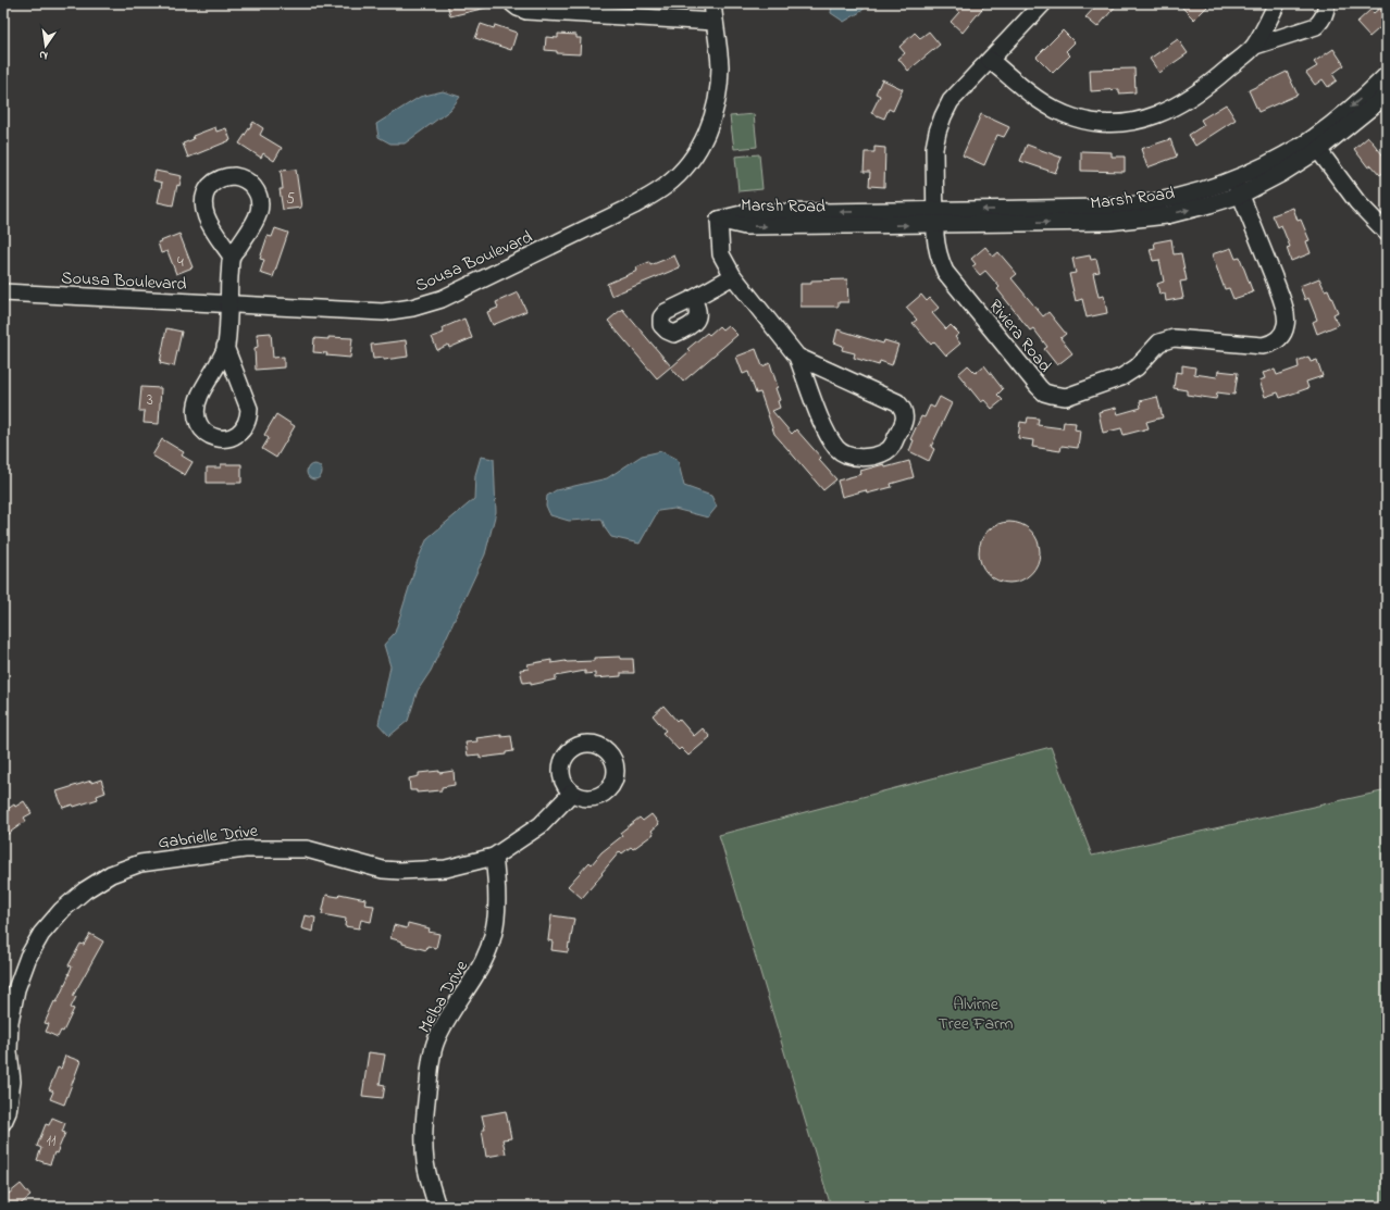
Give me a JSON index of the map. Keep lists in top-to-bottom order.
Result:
{
  "streets": {
    "street": [
      "Marsh Road",
      "Sousa Boulevard",
      "Riviera Road",
      "Gabrielle Drive",
      "Melba Drive"
    ]
  },
  "crossings": [
    ["Marsh Road", "Riviera Road"],
    ["Gabrielle Drive", "Melba Drive"]
  ],
  "parks": ["Alvirne Tree Farm"],
  "house_numbers": [
    "5",
    "4",
    "3",
    "11"
  ],
  "north": "bottom"
}
